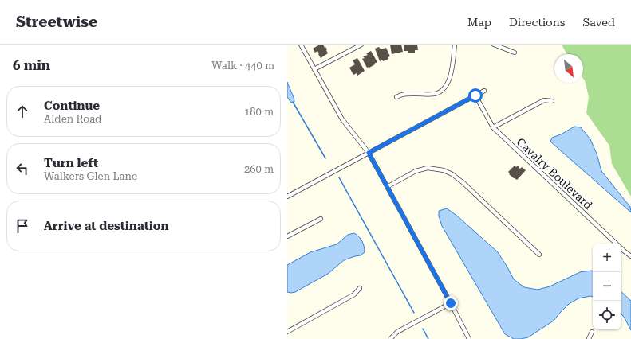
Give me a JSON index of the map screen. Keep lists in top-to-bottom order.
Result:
{
  "streets": {
    "street": ["Cavalry Boulevard"]
  },
  "north": "bottom right",
  "page": {
    "header": "Streetwise",
    "nav": ["Map", "Directions", "Saved"],
    "heading": ["6 min", "Walk · 440 m"],
    "list": [
      ["Continue", "Alden Road", "180 m"],
      ["Turn left", "Walkers Glen Lane", "260 m"],
      "Arrive at destination"
    ],
    "map_buttons": ["+", "−"]
  }
}
